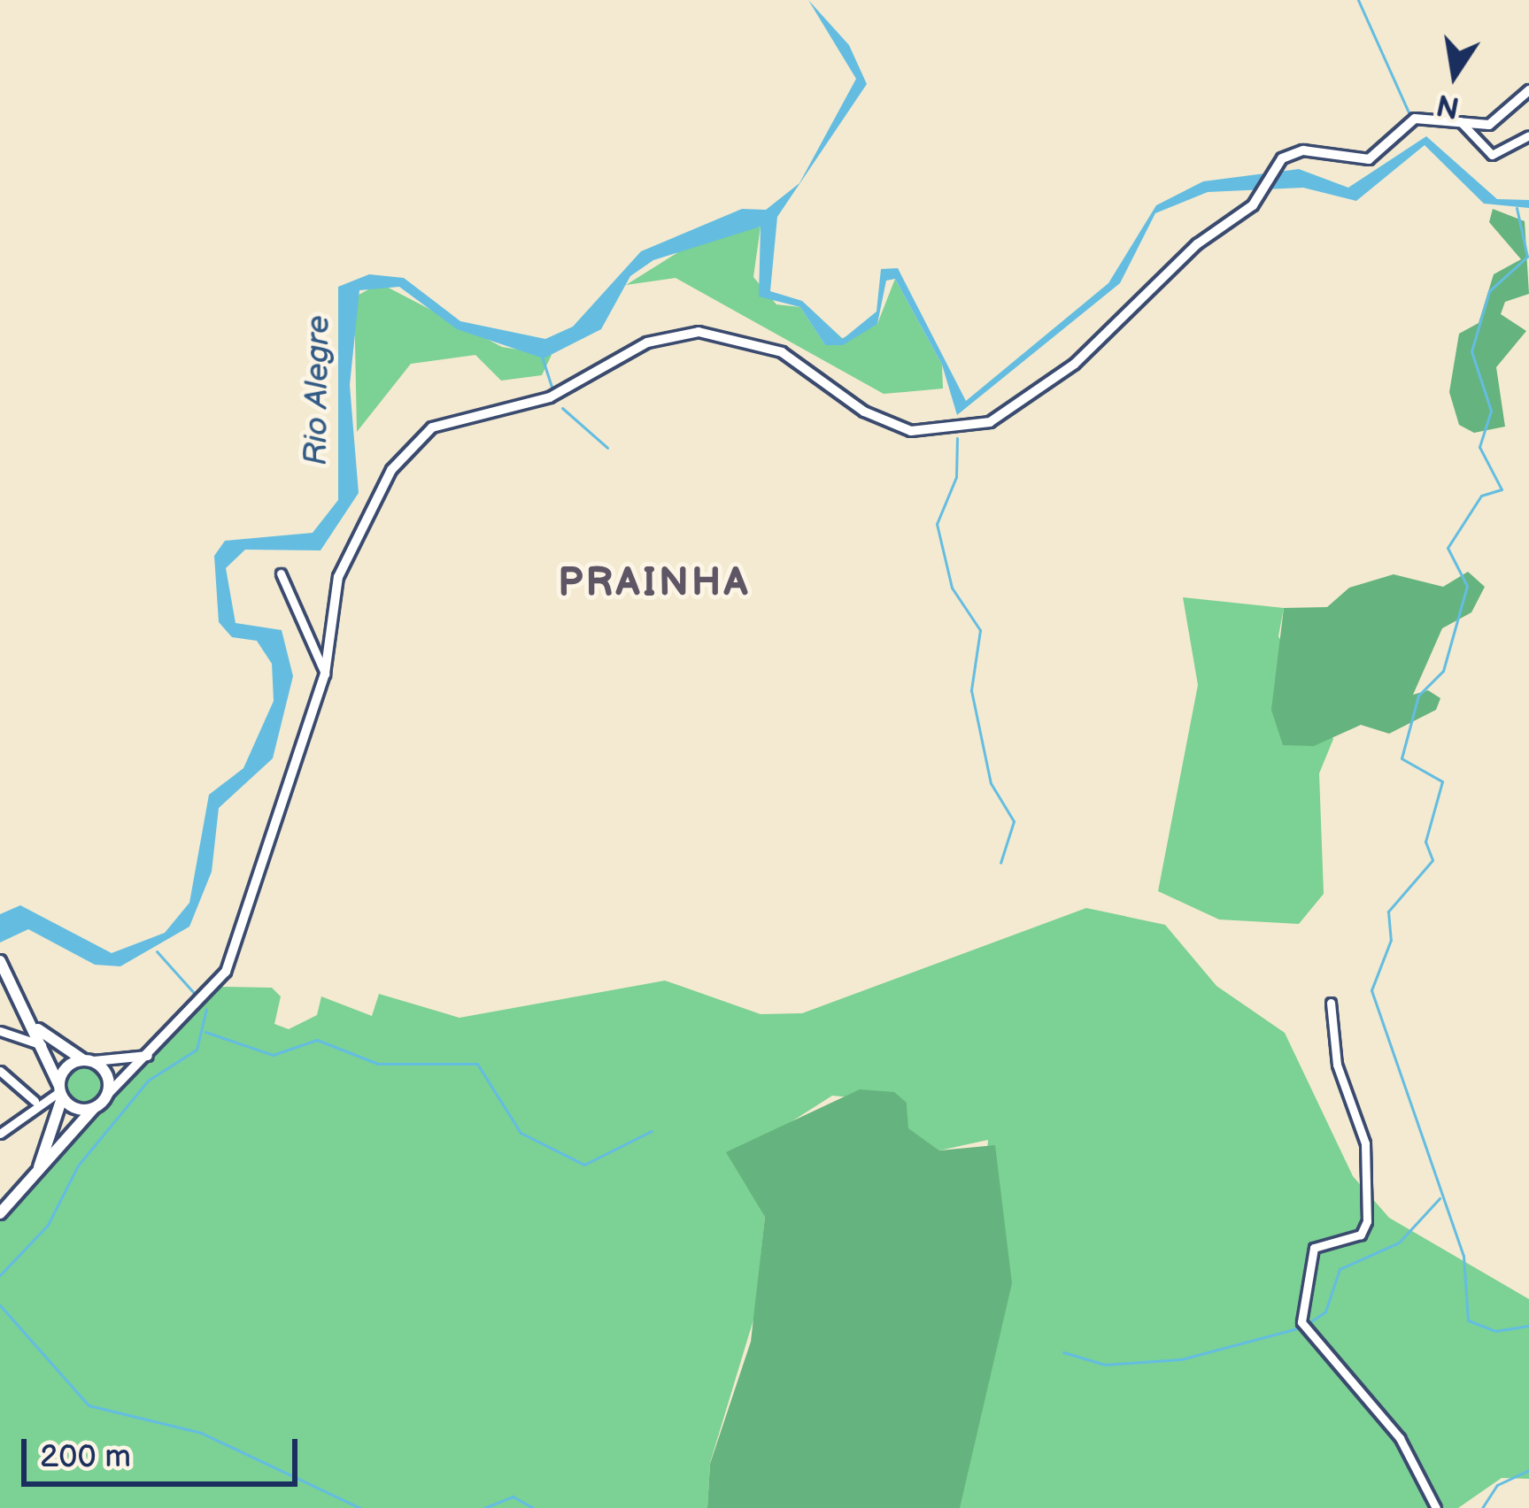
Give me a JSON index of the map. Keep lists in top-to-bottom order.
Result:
{
  "districts": ["PRAINHA"],
  "water": ["Rio Alegre"],
  "scale_bar": "200 m",
  "north": "bottom"
}
